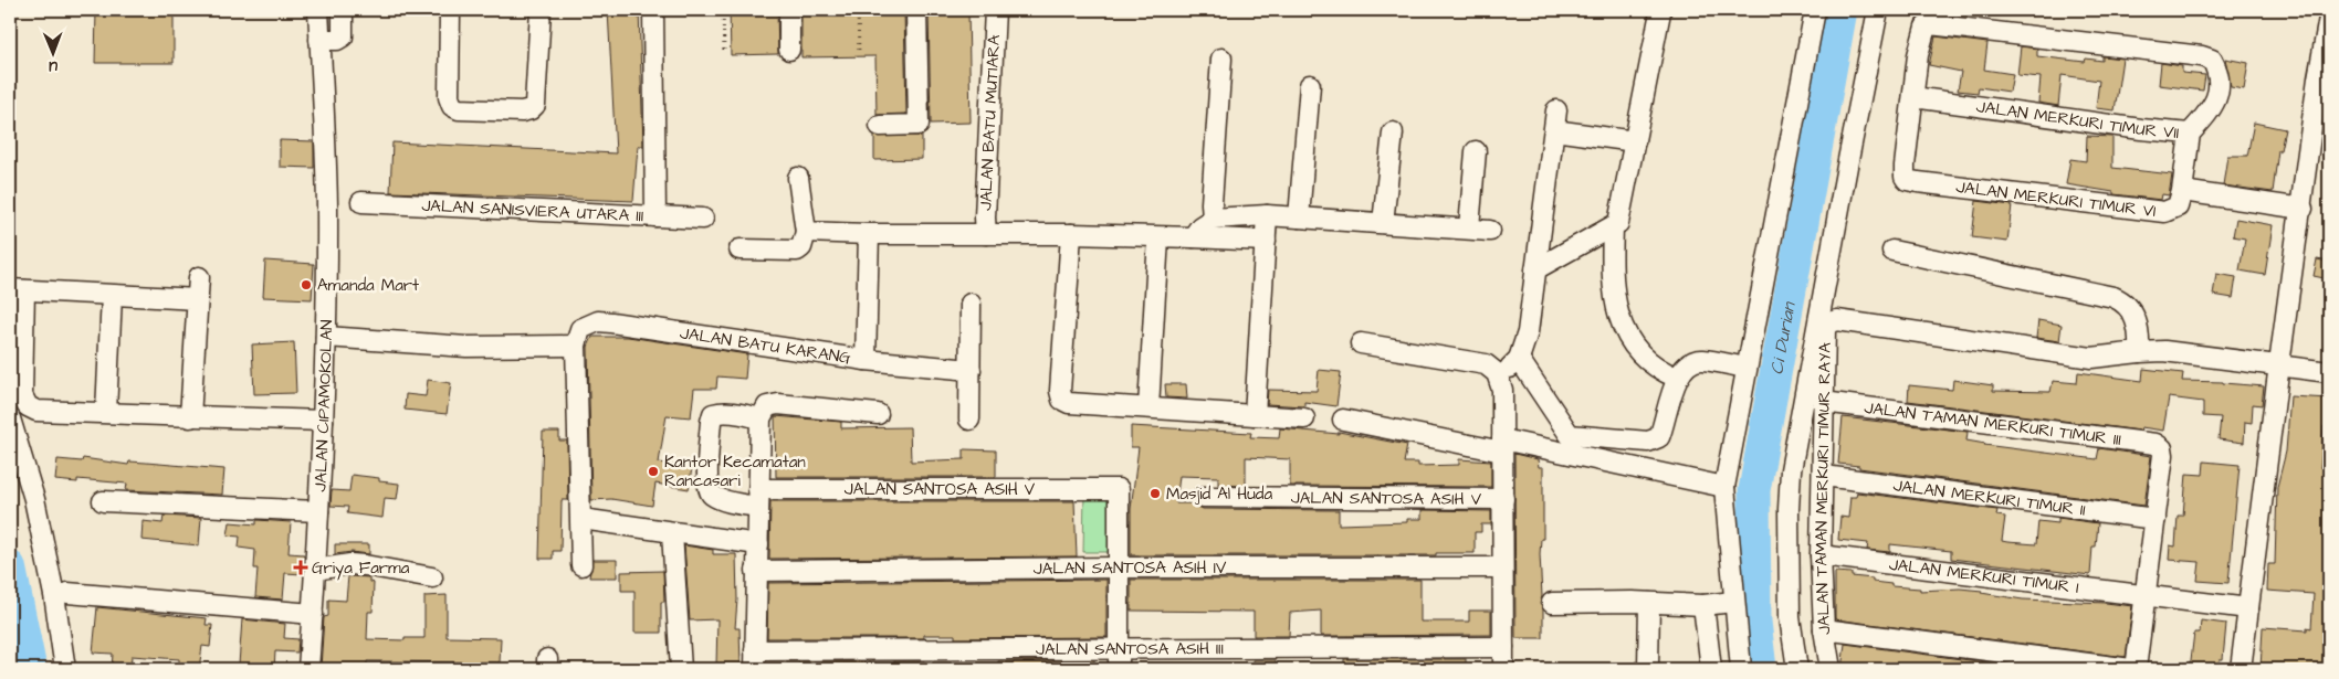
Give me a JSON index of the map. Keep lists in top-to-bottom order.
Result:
{
  "streets": {
    "street": [
      "JALAN MERKURI TIMUR VII",
      "JALAN BATU MUTIARA",
      "JALAN MERKURI TIMUR VI",
      "JALAN SANISVIERA UTARA III",
      "JALAN BATU KARANG",
      "JALAN CIPAMOKOLAN",
      "JALAN TAMAN MERKURI TIMUR III",
      "JALAN TAMAN MERKURI TIMUR RAYA",
      "JALAN SANTOSA ASIH V",
      "JALAN MERKURI TIMUR II",
      "JALAN SANTOSA ASIH IV",
      "JALAN MERKURI TIMUR I",
      "JALAN SANTOSA ASIH III"
    ]
  },
  "crossings": [
    ["JALAN MERKURI TIMUR VII", "JALAN MERKURI TIMUR VI"],
    ["JALAN TAMAN MERKURI TIMUR III", "JALAN TAMAN MERKURI TIMUR RAYA"],
    ["JALAN TAMAN MERKURI TIMUR III", "JALAN MERKURI TIMUR II"],
    ["JALAN TAMAN MERKURI TIMUR RAYA", "JALAN MERKURI TIMUR II"],
    ["JALAN TAMAN MERKURI TIMUR RAYA", "JALAN MERKURI TIMUR I"],
    ["JALAN SANTOSA ASIH V", "JALAN SANTOSA ASIH IV"]
  ],
  "water": ["Ci Durian"],
  "places": {
    "other": ["Amanda Mart", "Kantor Kecamatan Rancasari", "Masjid Al Huda"],
    "health": ["Griya Farma"]
  },
  "north": "bottom"
}
